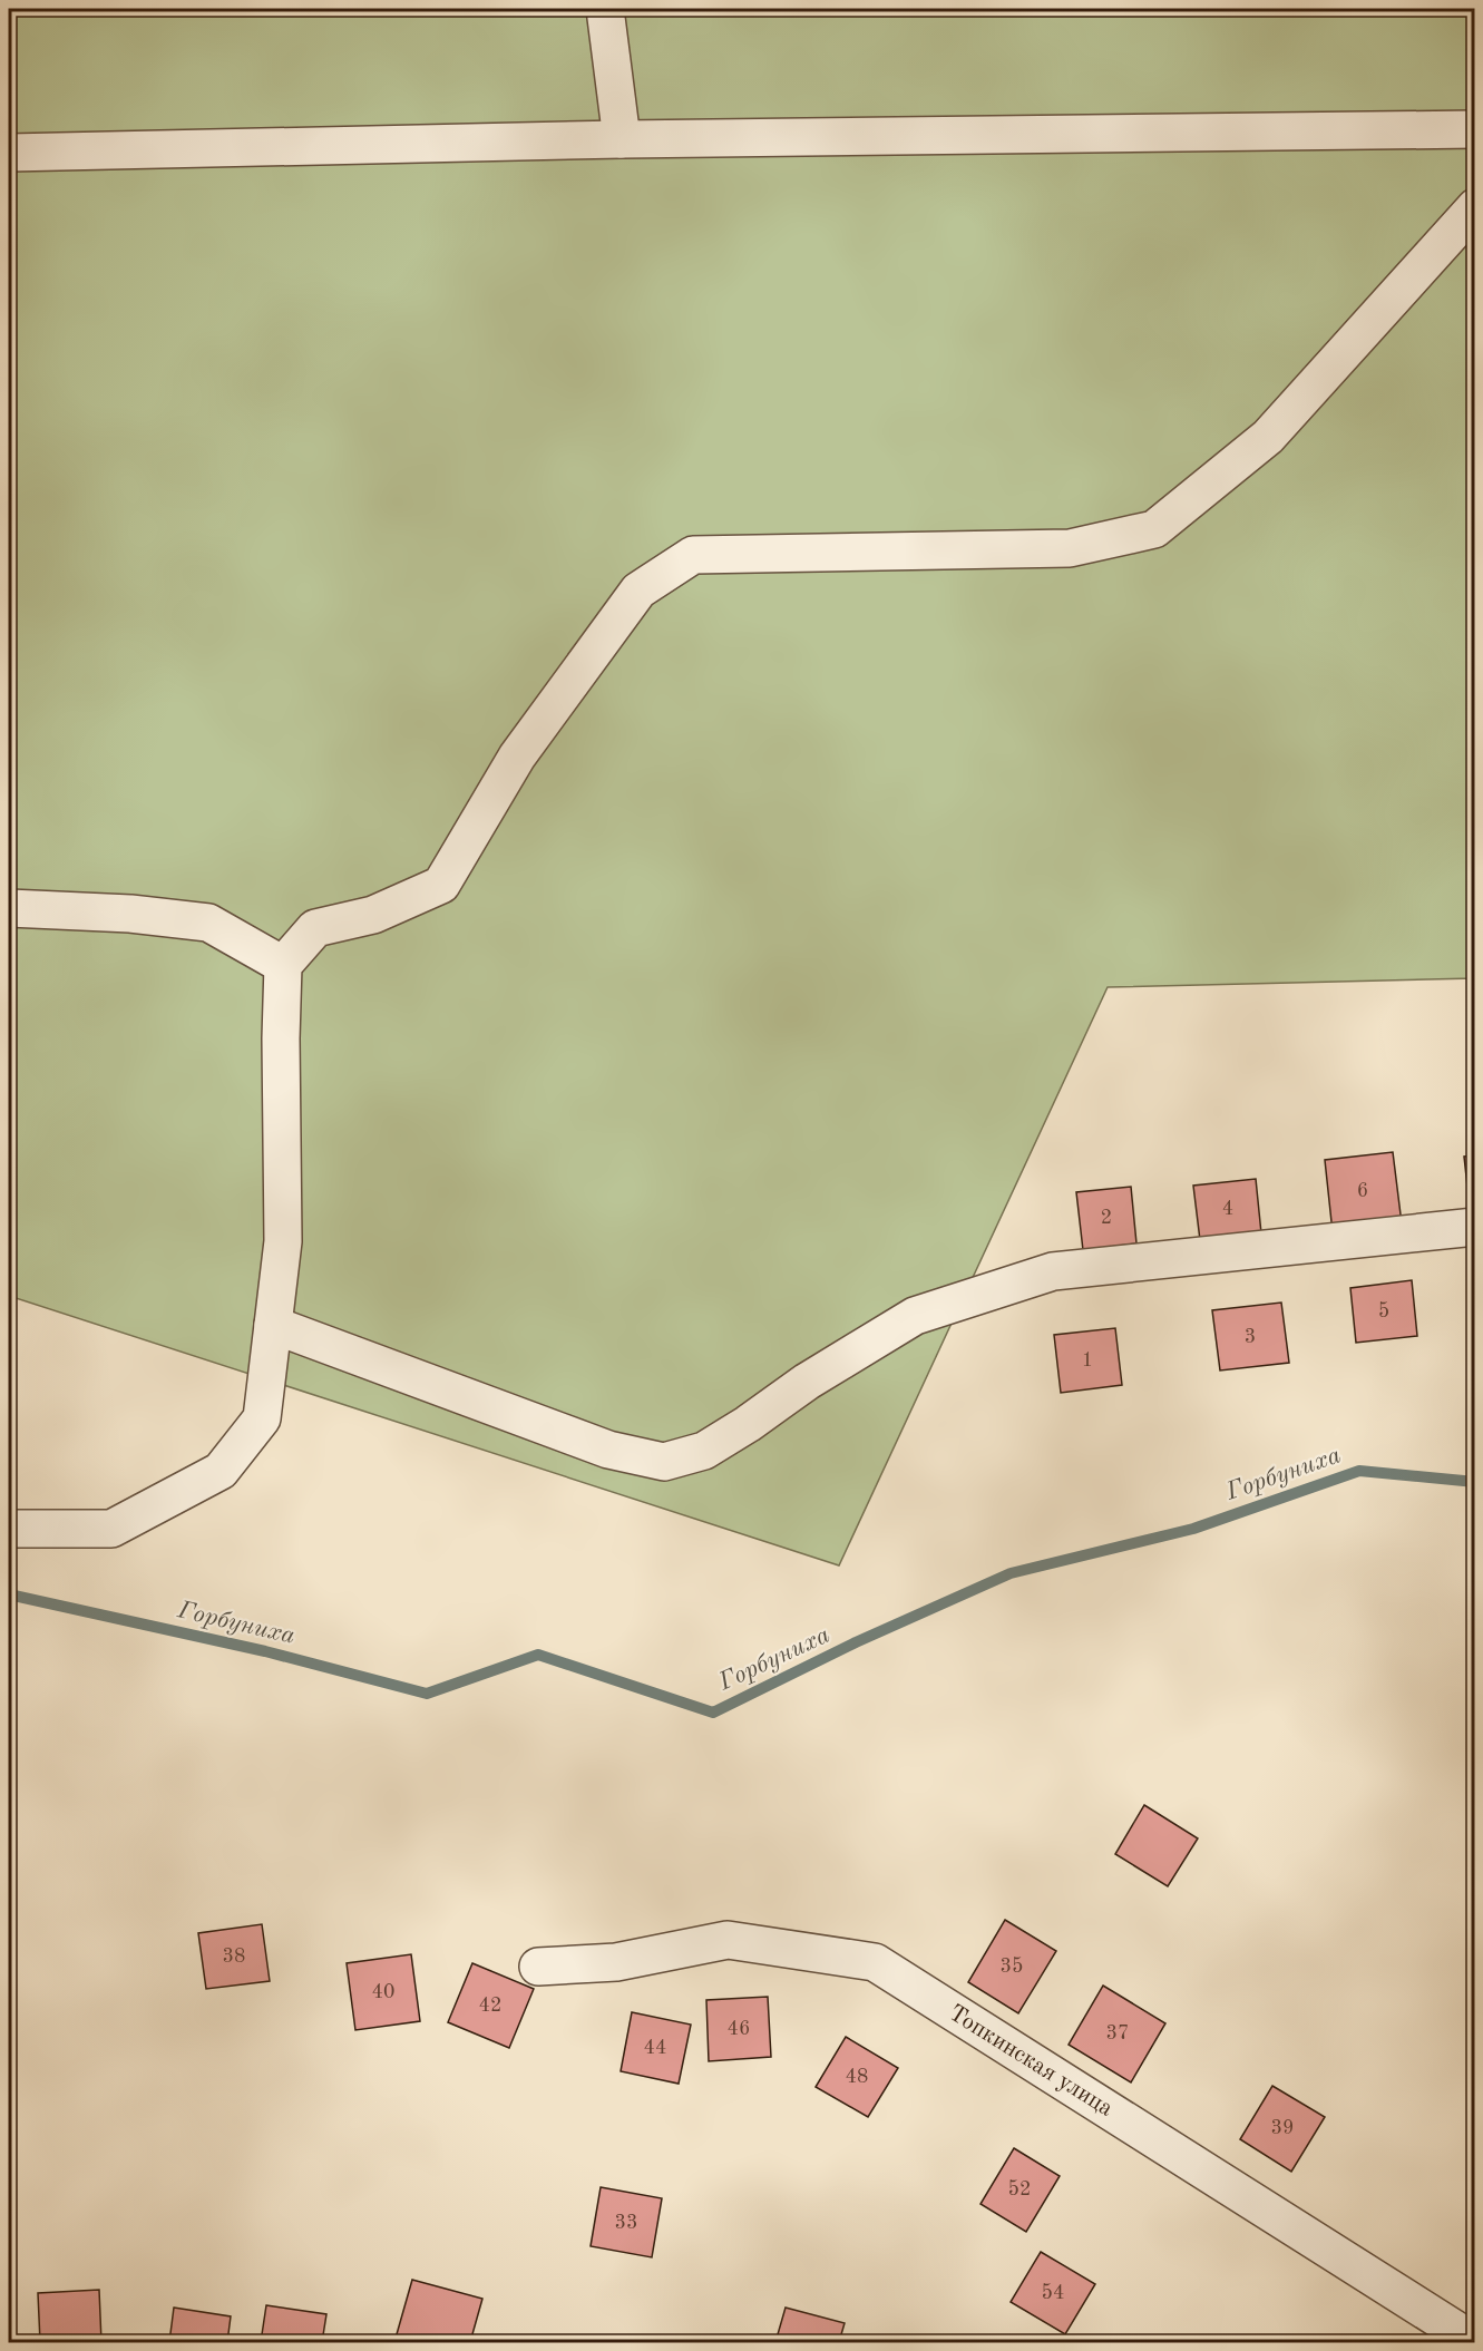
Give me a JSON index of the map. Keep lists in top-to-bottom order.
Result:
{
  "streets": {
    "street": ["Топкинская улица"]
  },
  "water": ["Горбуниха"],
  "house_numbers": [
    "6",
    "4",
    "2",
    "5",
    "3",
    "1",
    "38",
    "35",
    "40",
    "42",
    "46",
    "37",
    "44",
    "48",
    "39",
    "52",
    "33",
    "54"
  ]
}
